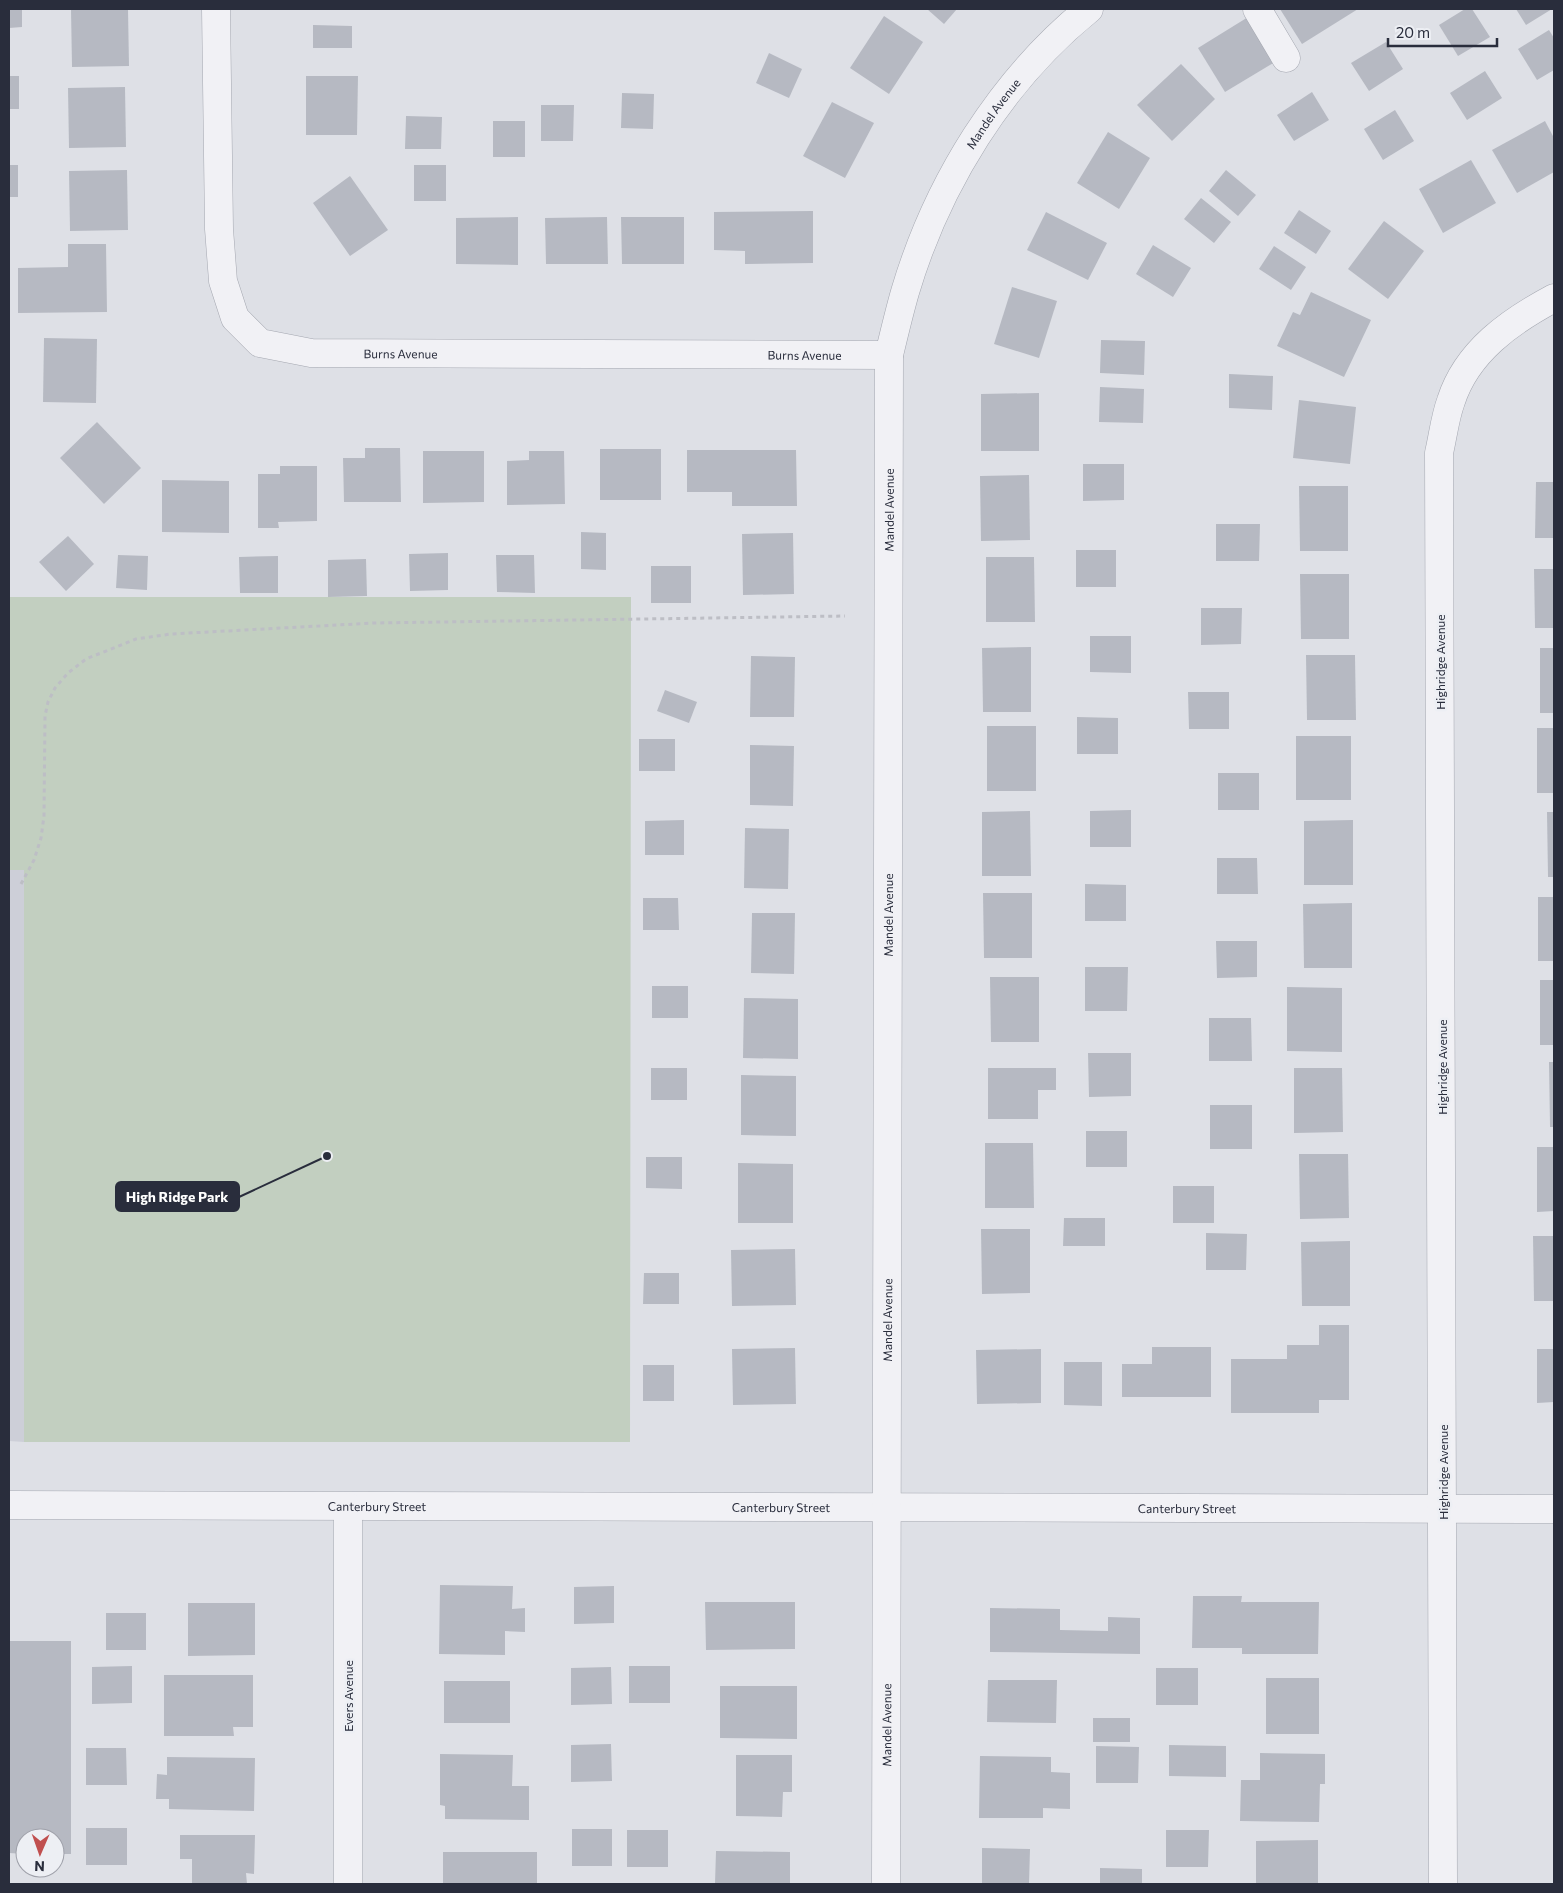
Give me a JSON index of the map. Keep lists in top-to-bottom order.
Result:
{
  "streets": {
    "street": [
      "Mandel Avenue",
      "Burns Avenue",
      "Highridge Avenue",
      "Canterbury Street",
      "Evers Avenue"
    ]
  },
  "crossings": [
    ["Mandel Avenue", "Burns Avenue"],
    ["Mandel Avenue", "Canterbury Street"],
    ["Highridge Avenue", "Canterbury Street"],
    ["Canterbury Street", "Evers Avenue"]
  ],
  "places": ["High Ridge Park"],
  "scale_bar": "20 m",
  "north": "bottom"
}
